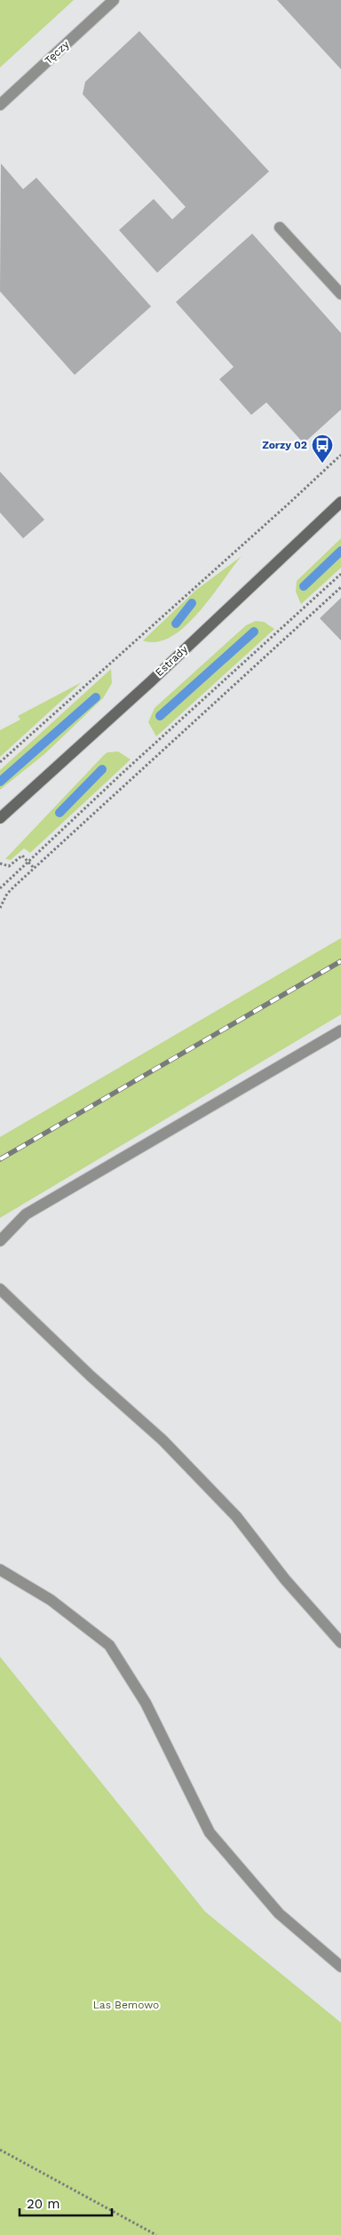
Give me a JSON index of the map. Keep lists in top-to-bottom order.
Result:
{
  "streets": {
    "main road": ["Estrady"],
    "street": ["Tęczy"]
  },
  "parks": ["Las Bemowo"],
  "places": {
    "bus stop": ["Zorzy 02"]
  },
  "scale_bar": "20 m"
}
